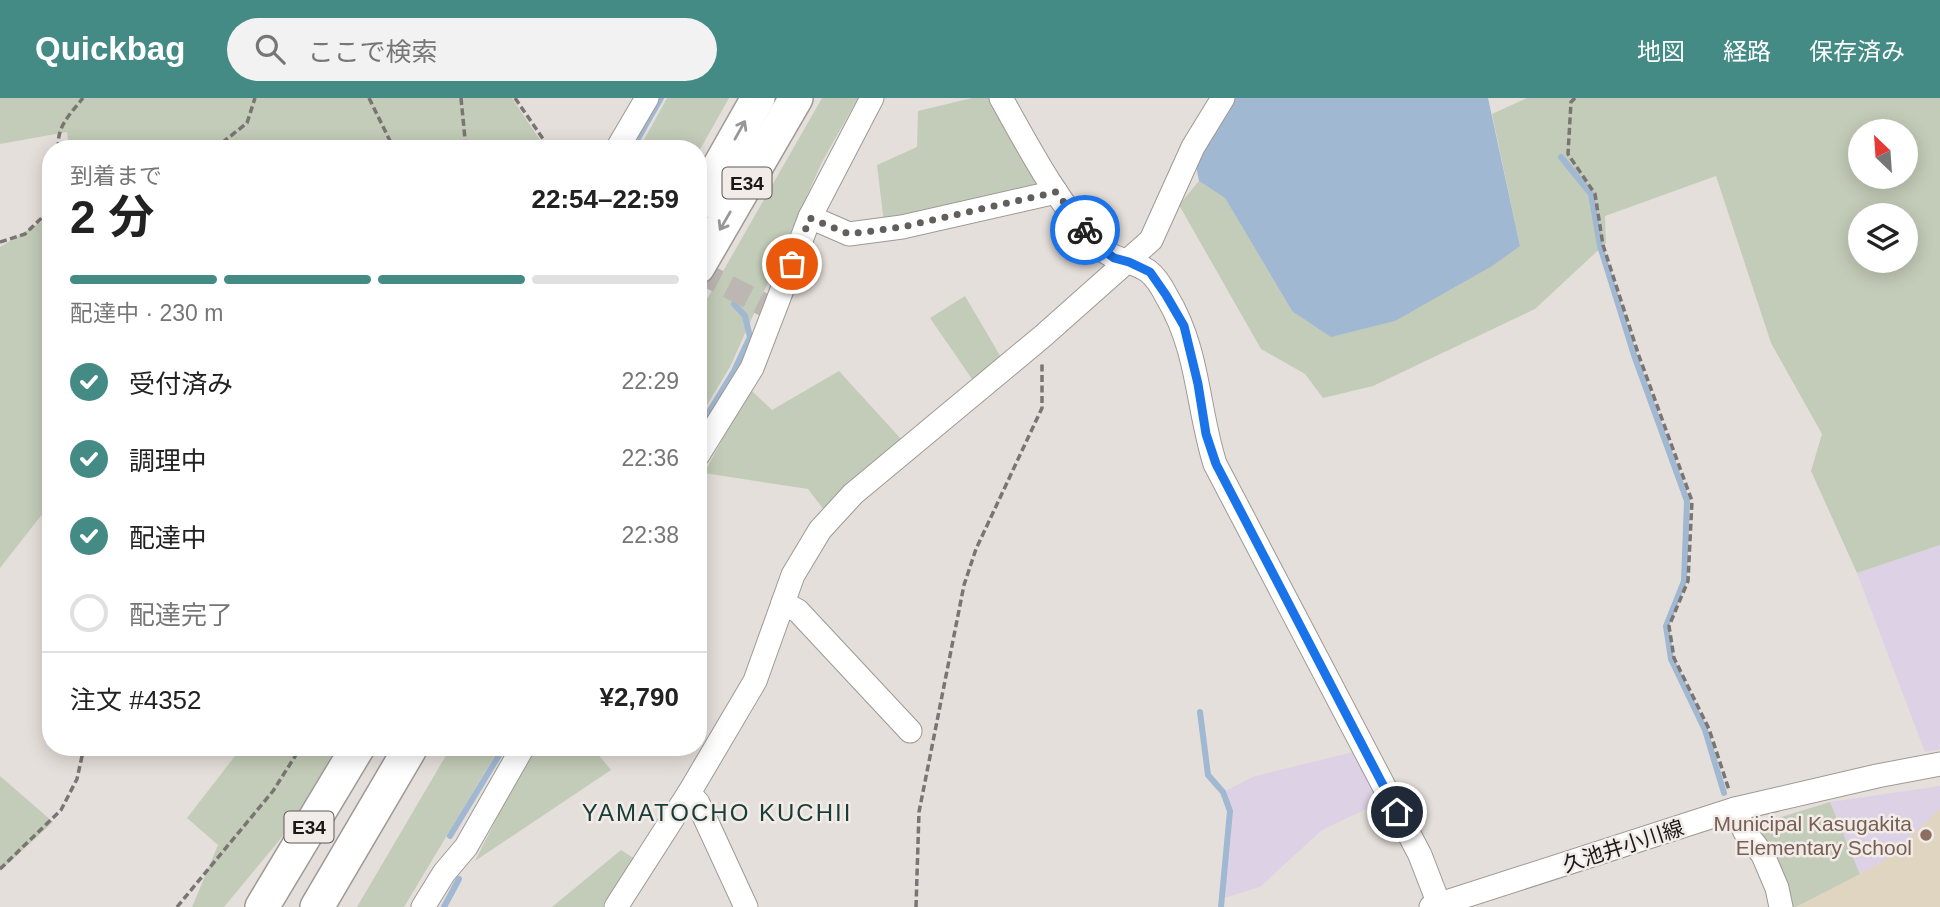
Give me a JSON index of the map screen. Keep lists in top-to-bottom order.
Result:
{
  "streets": {
    "highway": ["E34"],
    "street": ["久池井小川線"]
  },
  "districts": ["YAMATOCHO KUCHII"],
  "places": ["Municipal Kasugakita Elementary School"],
  "north": "top left",
  "page": {
    "header": "Quickbag",
    "search": "ここで検索",
    "nav": ["地図", "経路", "保存済み"],
    "heading": ["2 分", "到着まで", "22:54–22:59"],
    "panel": ["注文 #4352", "¥2,790"],
    "bar": "配達中 · 230 m",
    "list": [
      ["受付済み", "22:29"],
      ["調理中", "22:36"],
      ["配達中", "22:38"],
      "配達完了"
    ]
  }
}
